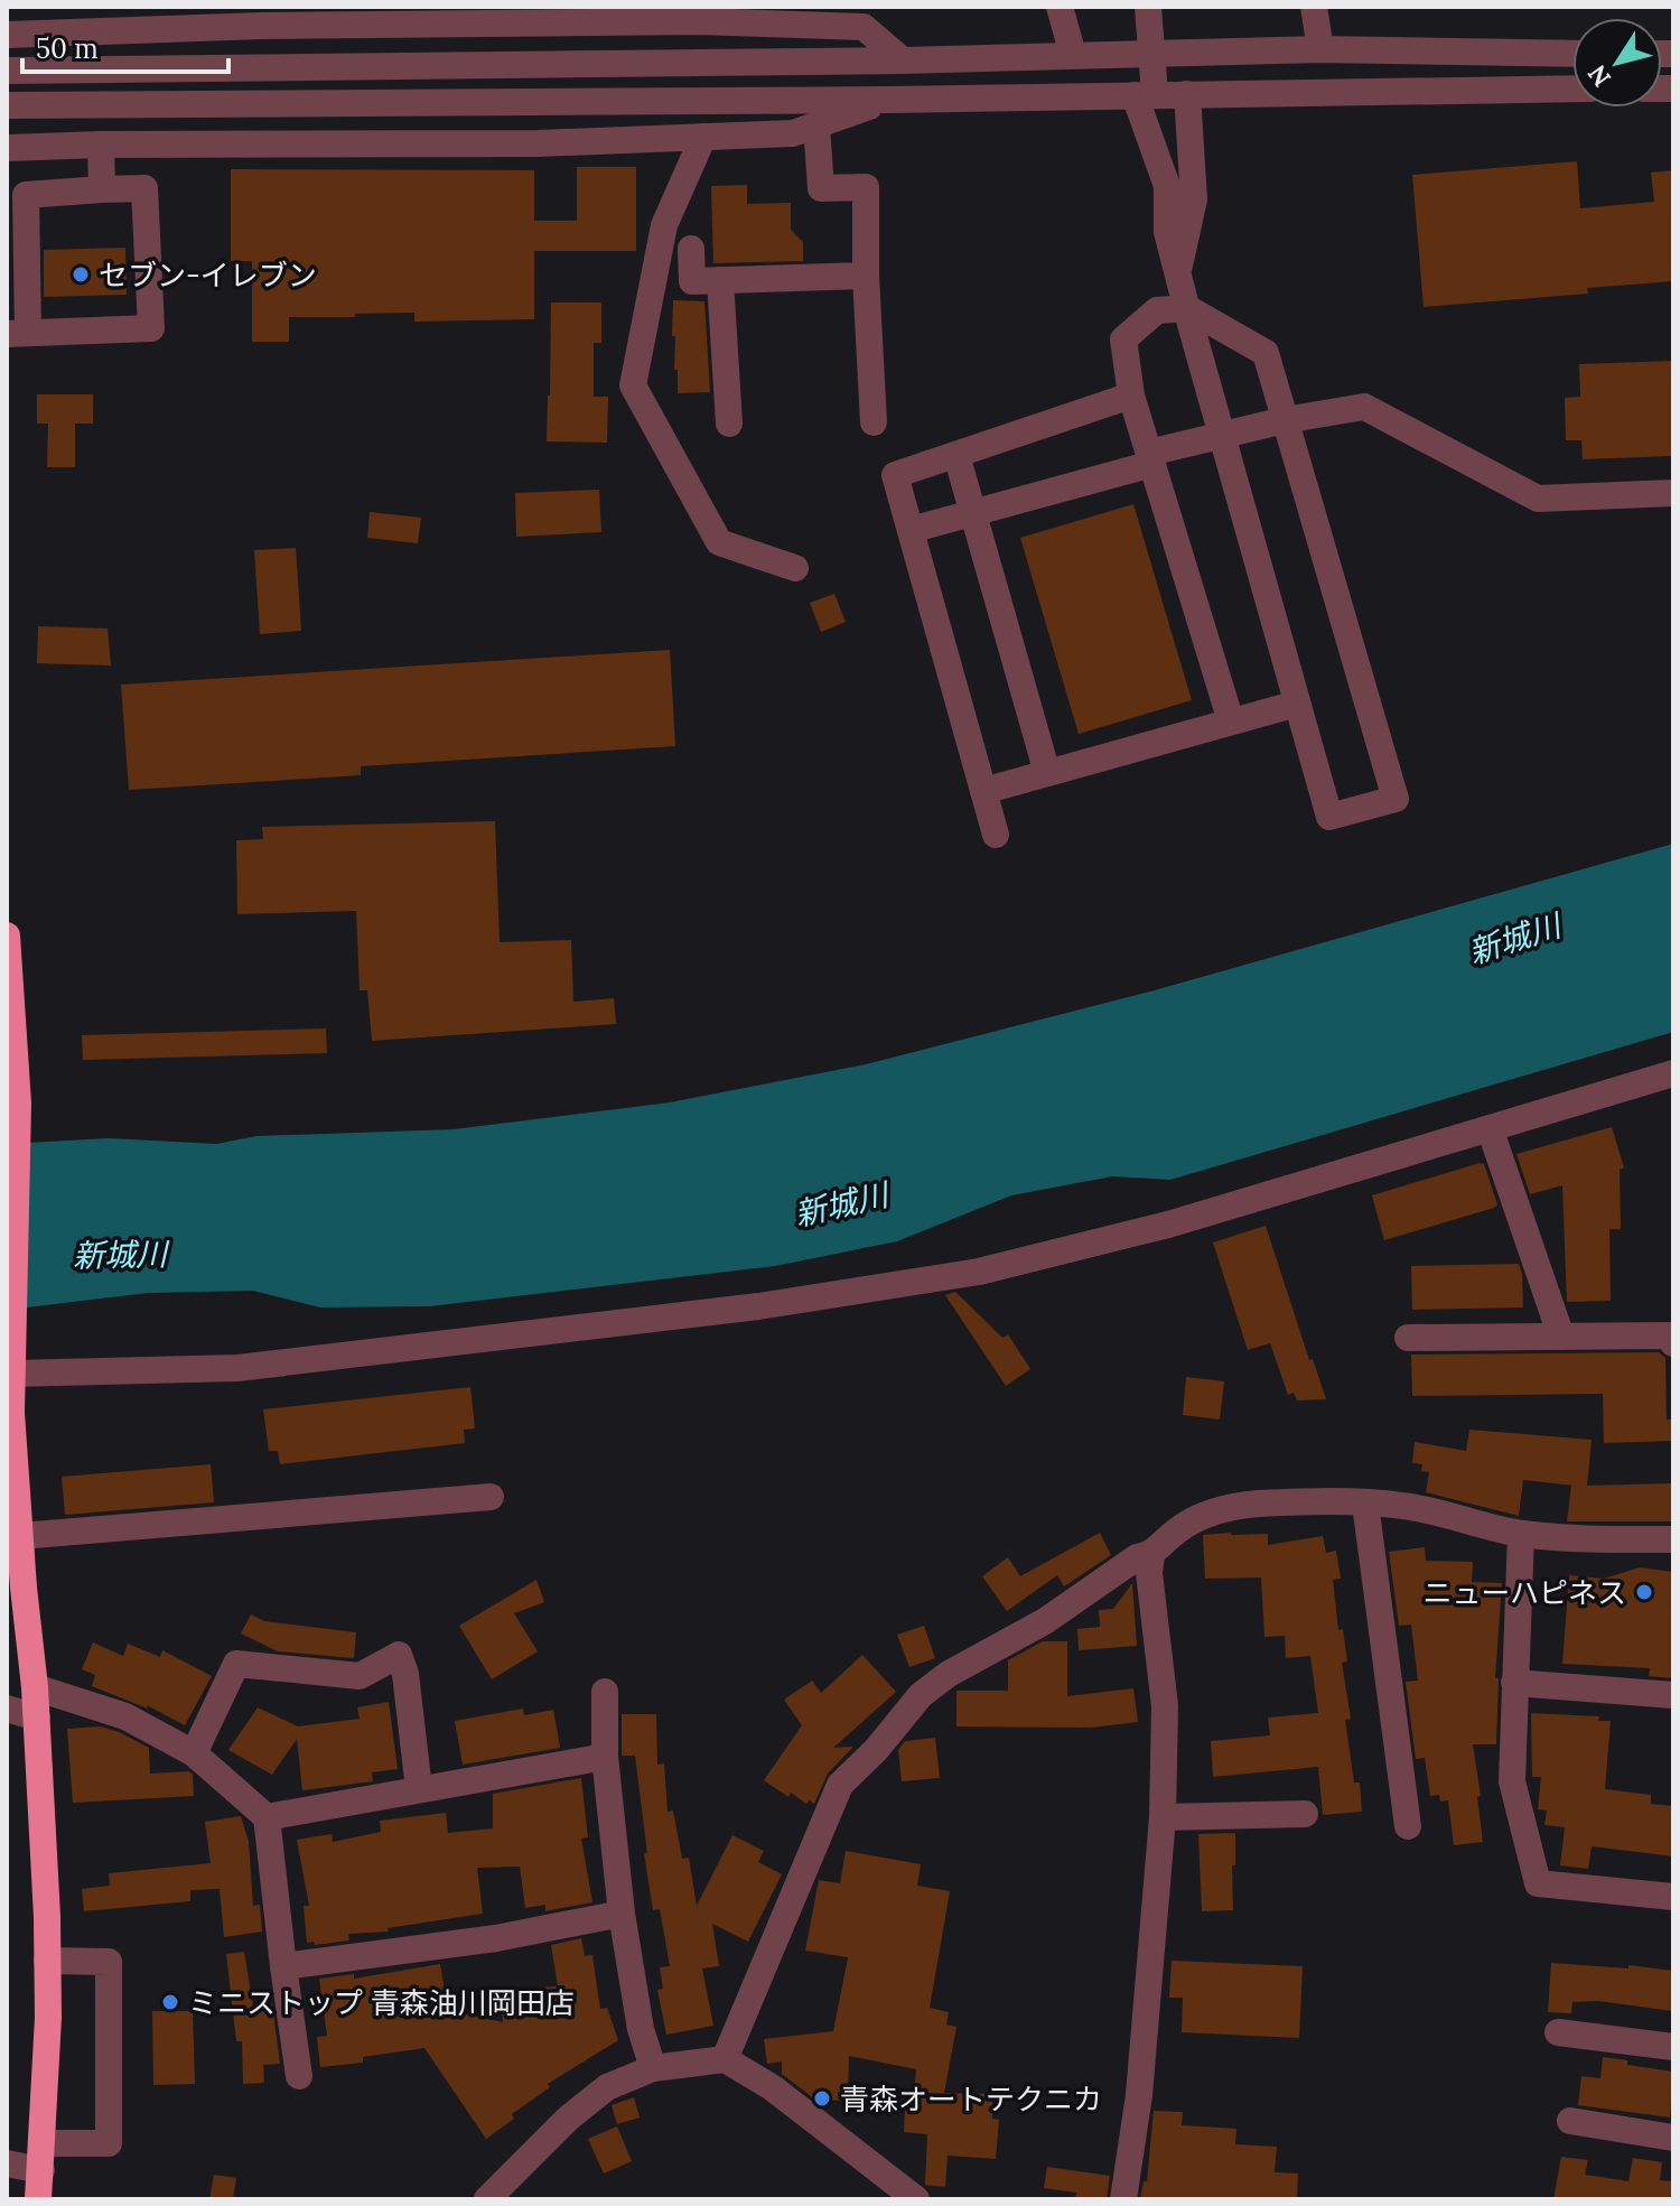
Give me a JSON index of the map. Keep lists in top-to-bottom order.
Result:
{
  "water": ["新城川"],
  "places": [
    "セブン-イレブン",
    "ニューハピネス",
    "ミニストップ 青森油川岡田店",
    "青森オートテクニカ"
  ],
  "scale_bar": "50 m",
  "north": "bottom left"
}
